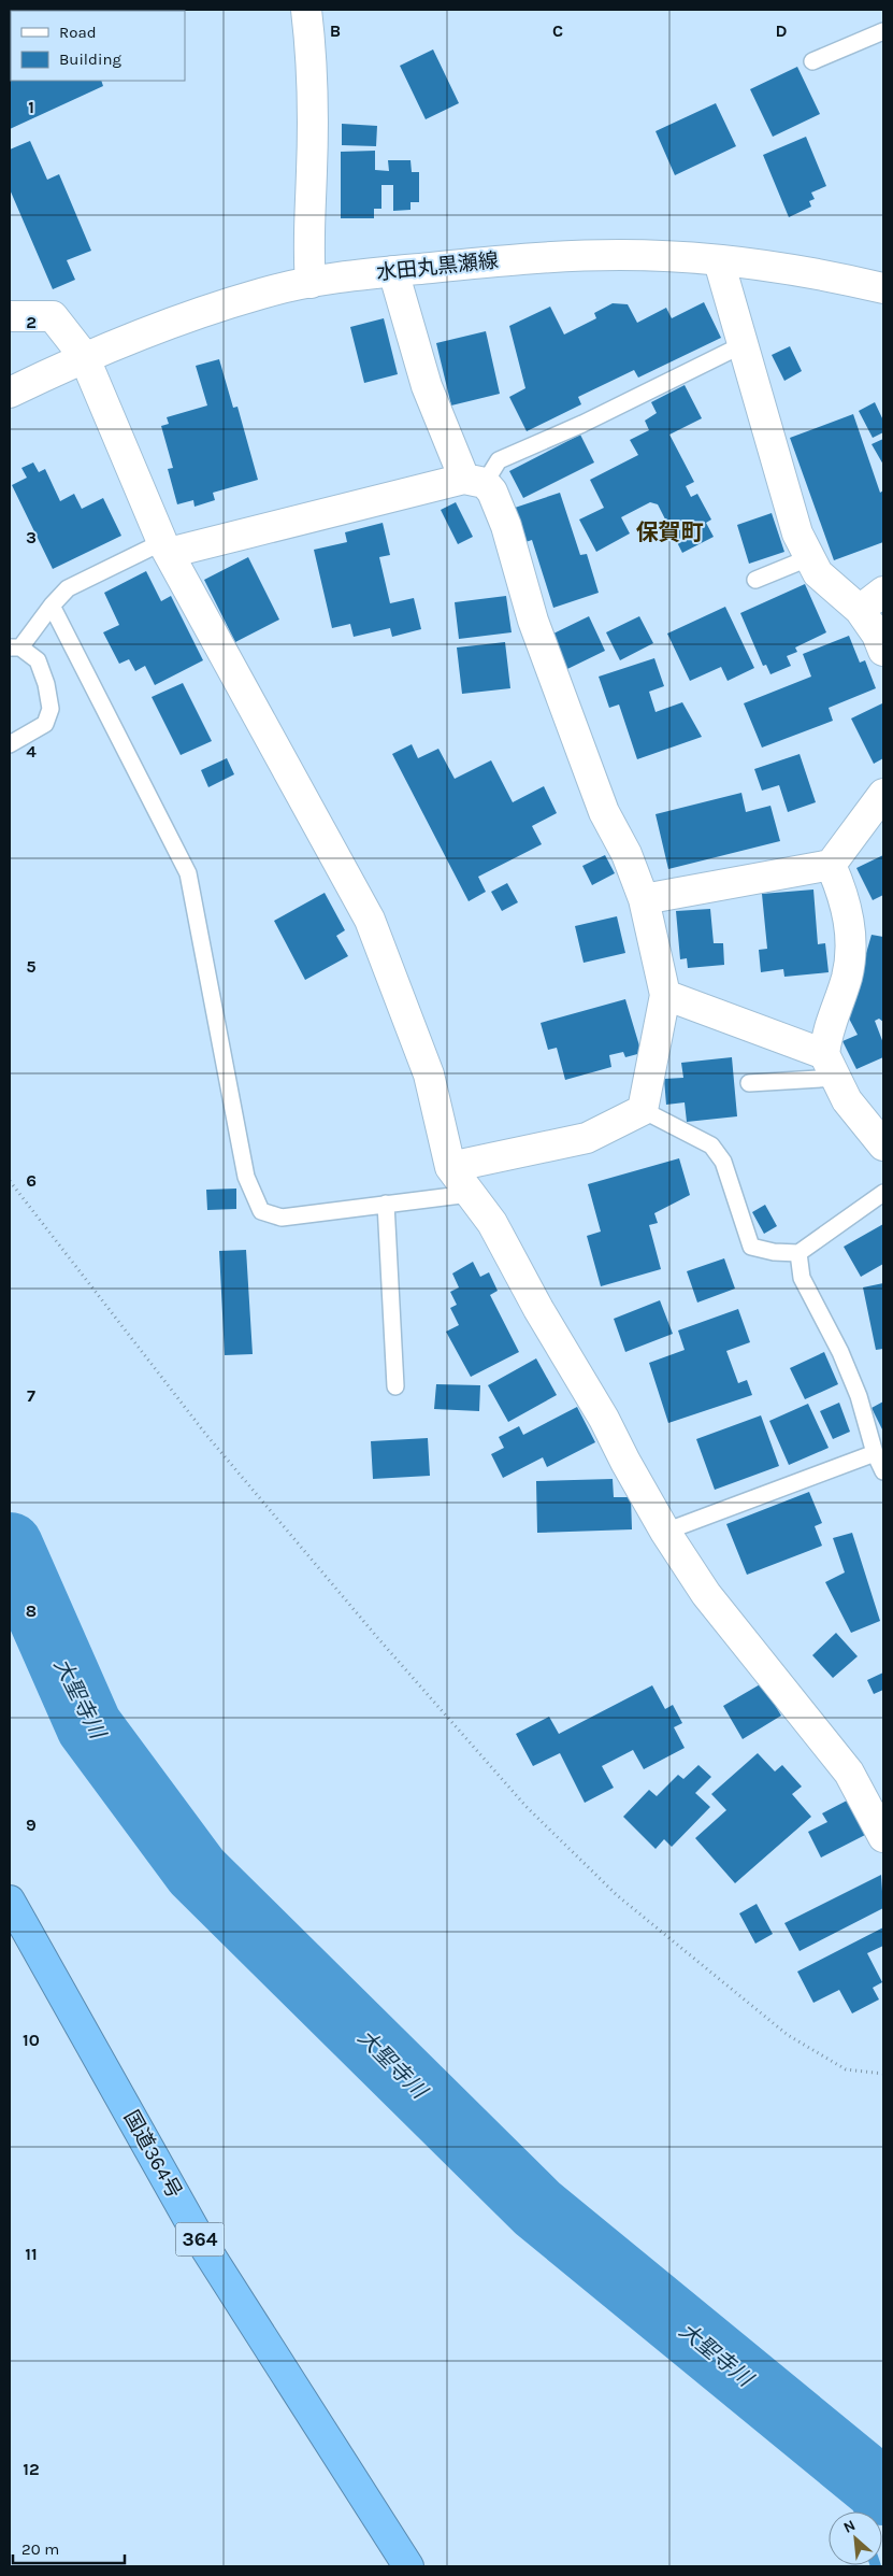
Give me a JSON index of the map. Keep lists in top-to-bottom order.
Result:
{
  "streets": {
    "highway": ["国道364号", "364"],
    "street": ["水田丸黒瀬線"]
  },
  "districts": ["保賀町"],
  "water": ["大聖寺川"],
  "legend": ["Road", "Building"],
  "scale_bar": "20 m",
  "north": "top left",
  "grid": {
    "columns": ["B", "C", "D"],
    "rows": [
      "1",
      "2",
      "3",
      "4",
      "5",
      "6",
      "7",
      "8",
      "9",
      "10",
      "11",
      "12"
    ]
  }
}
